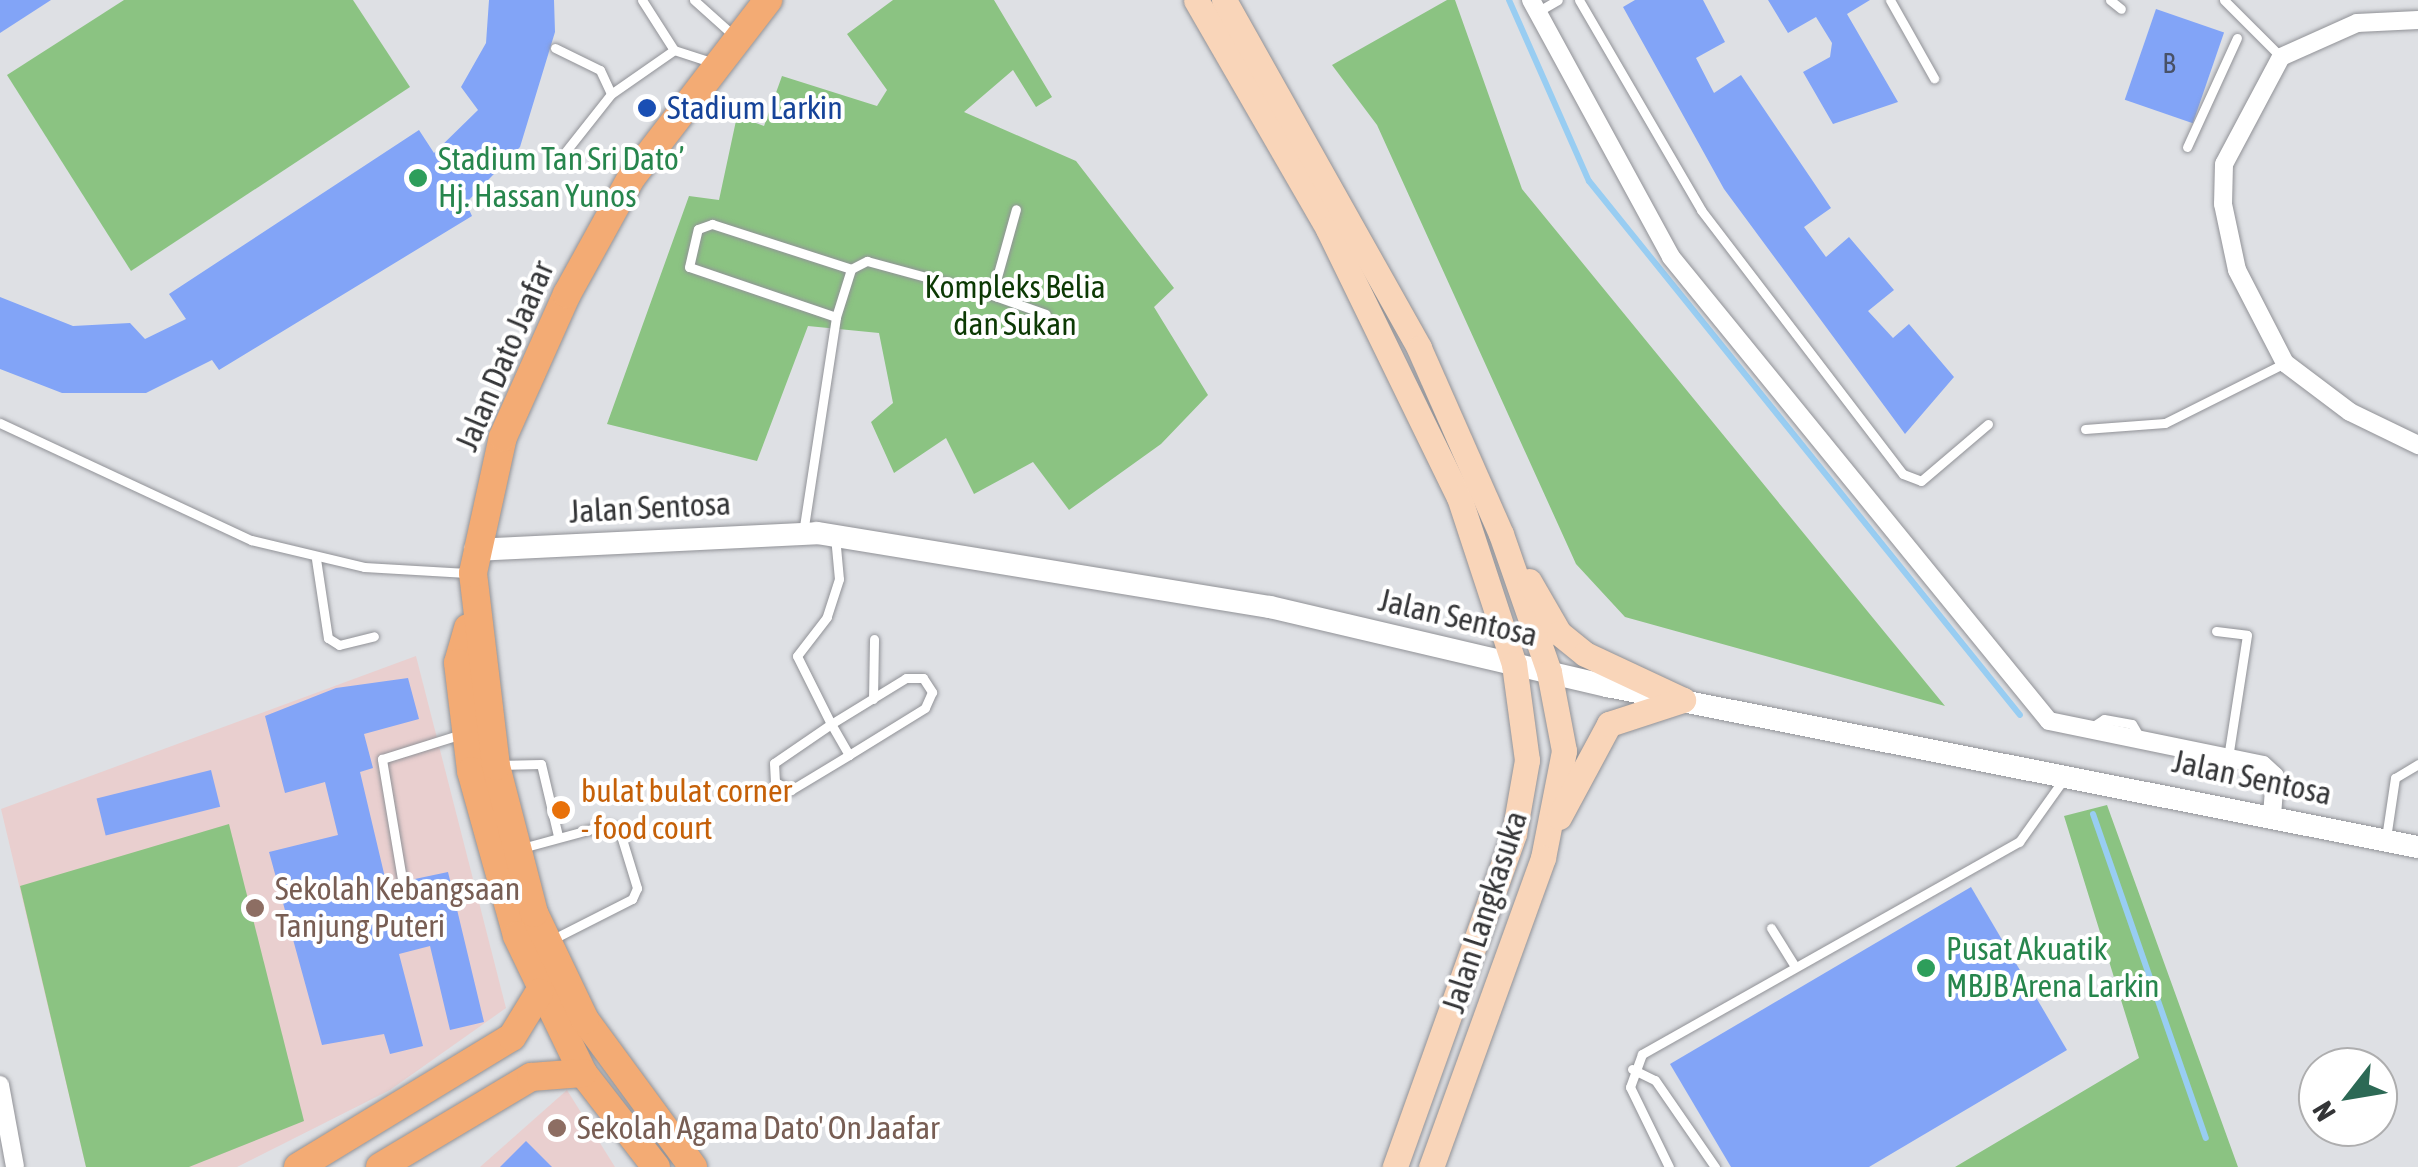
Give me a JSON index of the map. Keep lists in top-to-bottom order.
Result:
{
  "streets": {
    "main road": ["Jalan Dato Jaafar", "Jalan Langkasuka"],
    "street": ["Jalan Sentosa"]
  },
  "crossings": [
    ["Jalan Dato Jaafar", "Jalan Sentosa"],
    ["Jalan Sentosa", "Jalan Langkasuka"]
  ],
  "parks": ["Kompleks Belia dan Sukan"],
  "places": [
    "Stadium Larkin",
    "Stadium Tan Sri Dato’ Hj. Hassan Yunos",
    "bulat bulat corner - food court",
    "Sekolah Kebangsaan Tanjung Puteri",
    "Pusat Akuatik MBJB Arena Larkin",
    "Sekolah Agama Dato' On Jaafar"
  ],
  "house_numbers": ["B"],
  "north": "bottom left"
}
